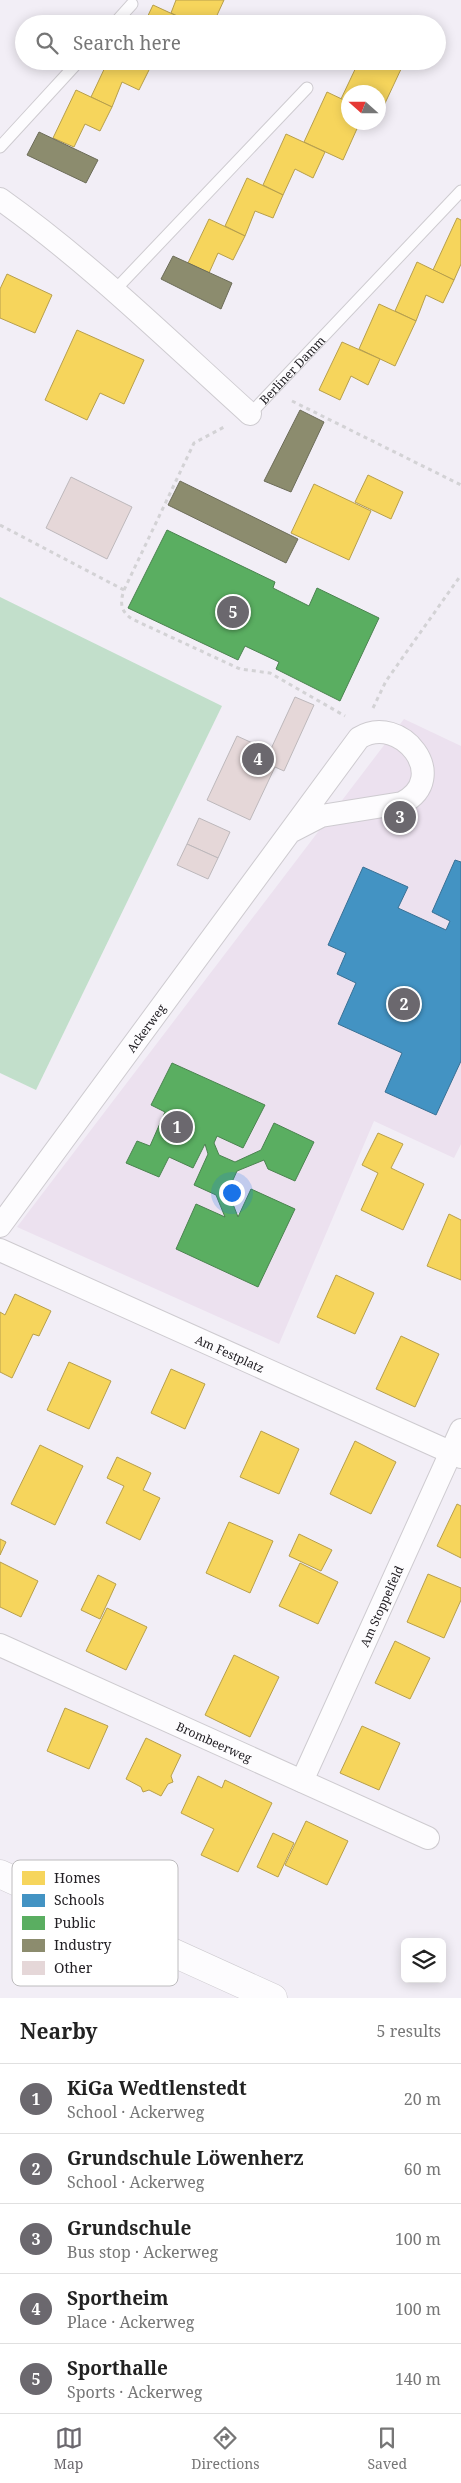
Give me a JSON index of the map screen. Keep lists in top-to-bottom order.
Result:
{
  "streets": {
    "street": [
      "Berliner Damm",
      "Ackerweg",
      "Am Festplatz",
      "Am Stoppelfeld",
      "Brombeerweg"
    ]
  },
  "crossings": [
    ["Am Festplatz", "Am Stoppelfeld"],
    ["Am Stoppelfeld", "Brombeerweg"]
  ],
  "legend": [
    "Homes",
    "Schools",
    "Public",
    "Industry",
    "Other"
  ],
  "north": "left",
  "page": {
    "search": "Search here",
    "pins": [
      "5",
      "4",
      "3",
      "2",
      "1"
    ],
    "heading": ["Nearby", "5 results"],
    "list": [
      {
        "mark": "1",
        "name": "KiGa Wedtlenstedt",
        "note": "School · Ackerweg",
        "value": "20 m"
      },
      {
        "mark": "2",
        "name": "Grundschule Löwenherz",
        "note": "School · Ackerweg",
        "value": "60 m"
      },
      {
        "mark": "3",
        "name": "Grundschule",
        "note": "Bus stop · Ackerweg",
        "value": "100 m"
      },
      {
        "mark": "4",
        "name": "Sportheim",
        "note": "Place · Ackerweg",
        "value": "100 m"
      },
      {
        "mark": "5",
        "name": "Sporthalle",
        "note": "Sports · Ackerweg",
        "value": "140 m"
      }
    ],
    "nav": ["Map", "Directions", "Saved"]
  }
}
